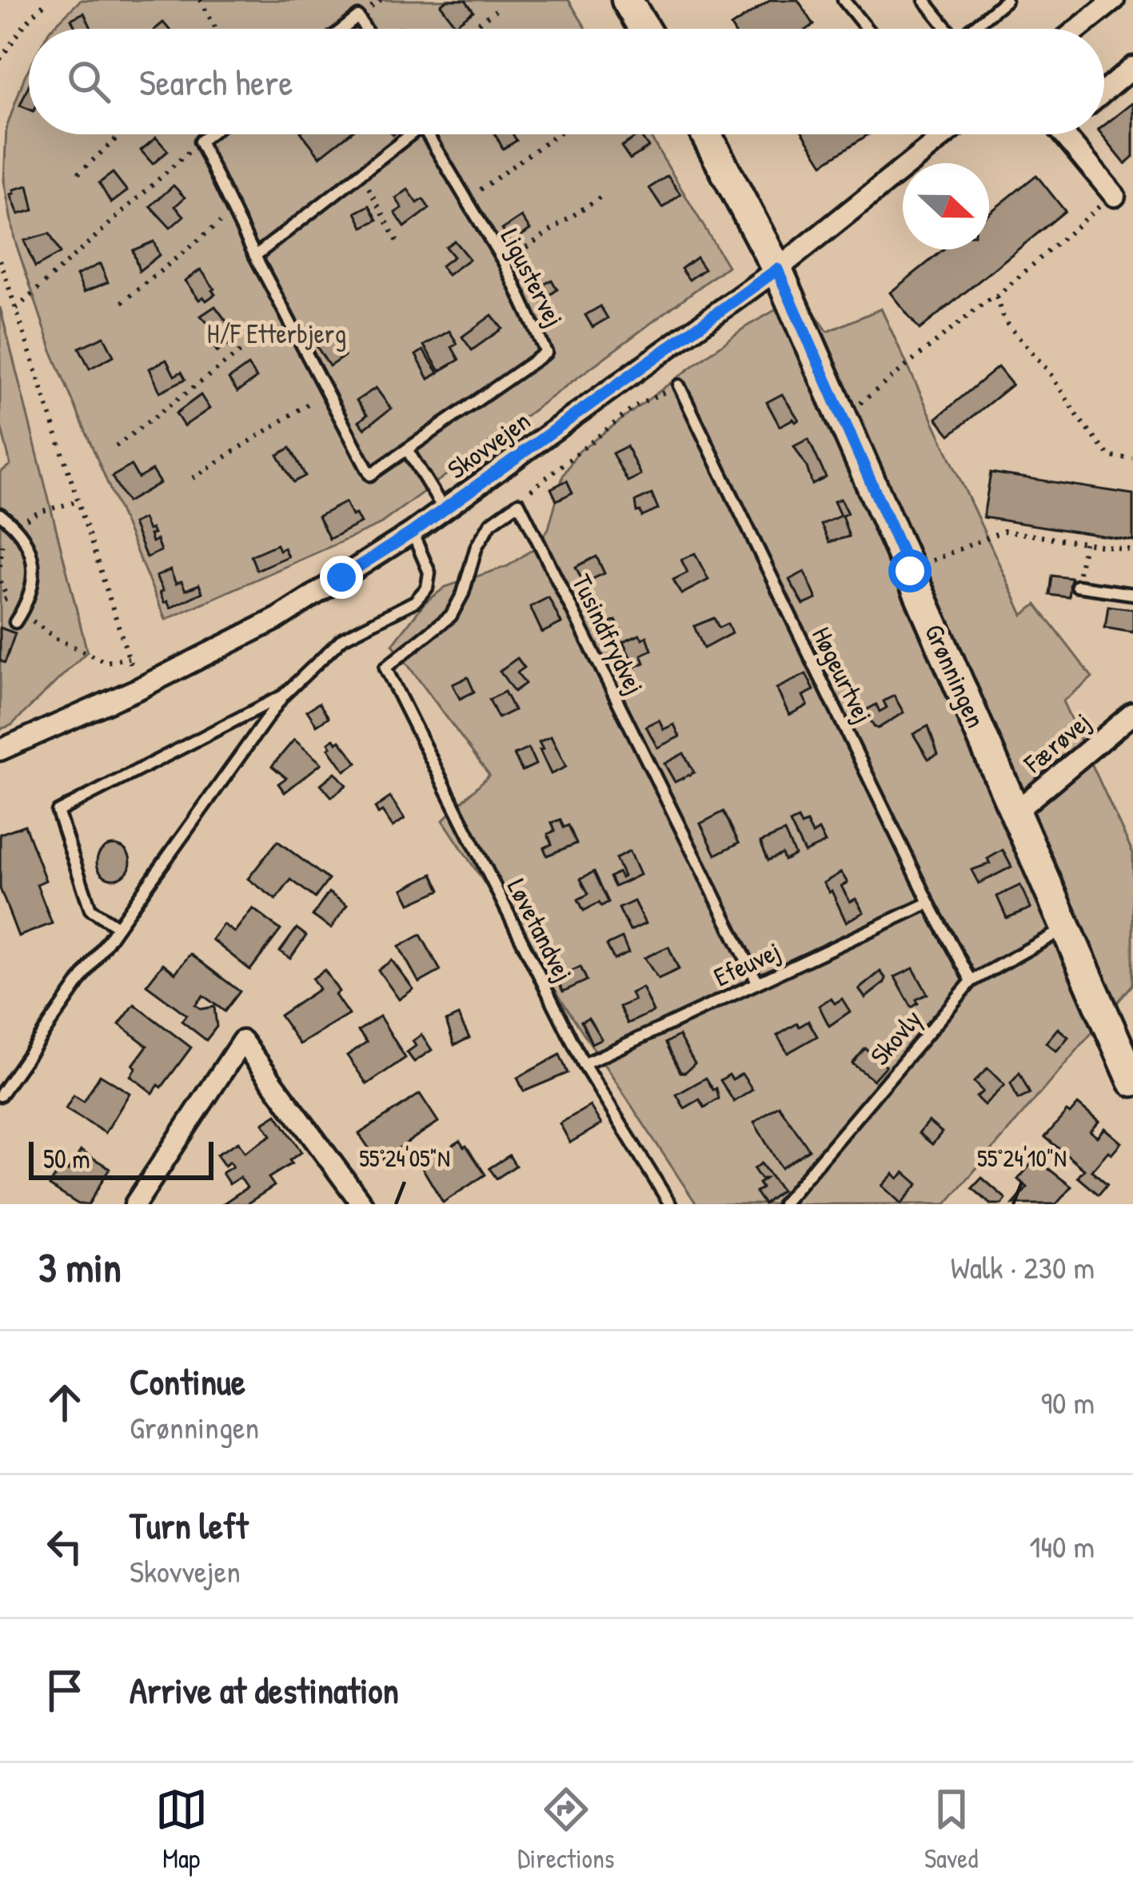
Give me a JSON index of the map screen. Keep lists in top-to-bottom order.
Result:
{
  "streets": {
    "main road": ["Grønningen"],
    "street": ["Skovvejen", "Færøvej"],
    "lane": [
      "Ligustervej",
      "Tusindfrydvej",
      "Høgeurtvej",
      "Løvetandvej",
      "Efeuvej",
      "Skovly"
    ]
  },
  "crossings": [
    ["Skovvejen", "Grønningen"],
    ["Tusindfrydvej", "Løvetandvej"],
    ["Tusindfrydvej", "Efeuvej"],
    ["Høgeurtvej", "Efeuvej"],
    ["Høgeurtvej", "Skovly"],
    ["Grønningen", "Færøvej"],
    ["Grønningen", "Skovly"],
    ["Løvetandvej", "Efeuvej"]
  ],
  "parks": ["H/F Etterbjerg"],
  "scale_bar": "50 m",
  "north": "right",
  "page": {
    "search": "Search here",
    "scale": "50 m",
    "heading": ["3 min", "Walk · 230 m"],
    "list": [
      ["Continue", "Grønningen", "90 m"],
      ["Turn left", "Skovvejen", "140 m"],
      "Arrive at destination"
    ],
    "nav": ["Map", "Directions", "Saved"]
  },
  "coordinates": ["55°24'05\"N", "55°24'10\"N"]
}
